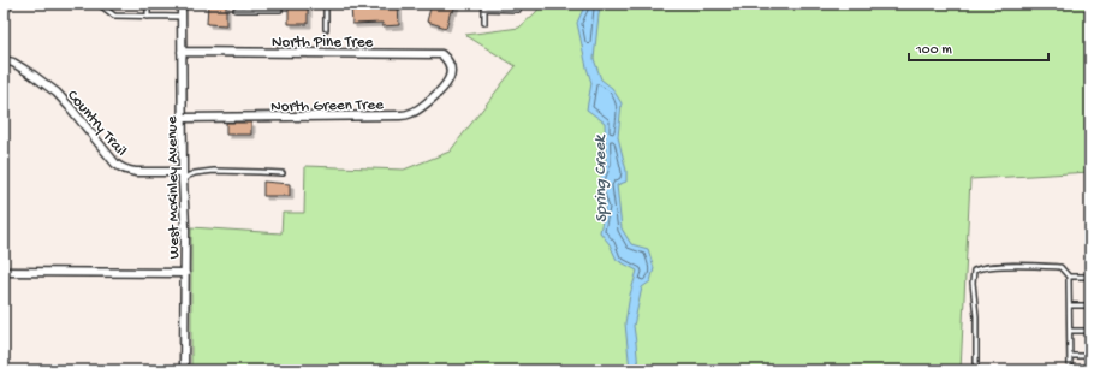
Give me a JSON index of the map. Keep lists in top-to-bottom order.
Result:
{
  "streets": {
    "street": [
      "North Pine Tree",
      "North Green Tree",
      "Country Trail",
      "West McKinley Avenue"
    ]
  },
  "crossings": [
    ["North Pine Tree", "North Green Tree"],
    ["North Pine Tree", "West McKinley Avenue"],
    ["North Green Tree", "West McKinley Avenue"],
    ["Country Trail", "West McKinley Avenue"]
  ],
  "water": ["Spring Creek"],
  "scale_bar": "100 m"
}
